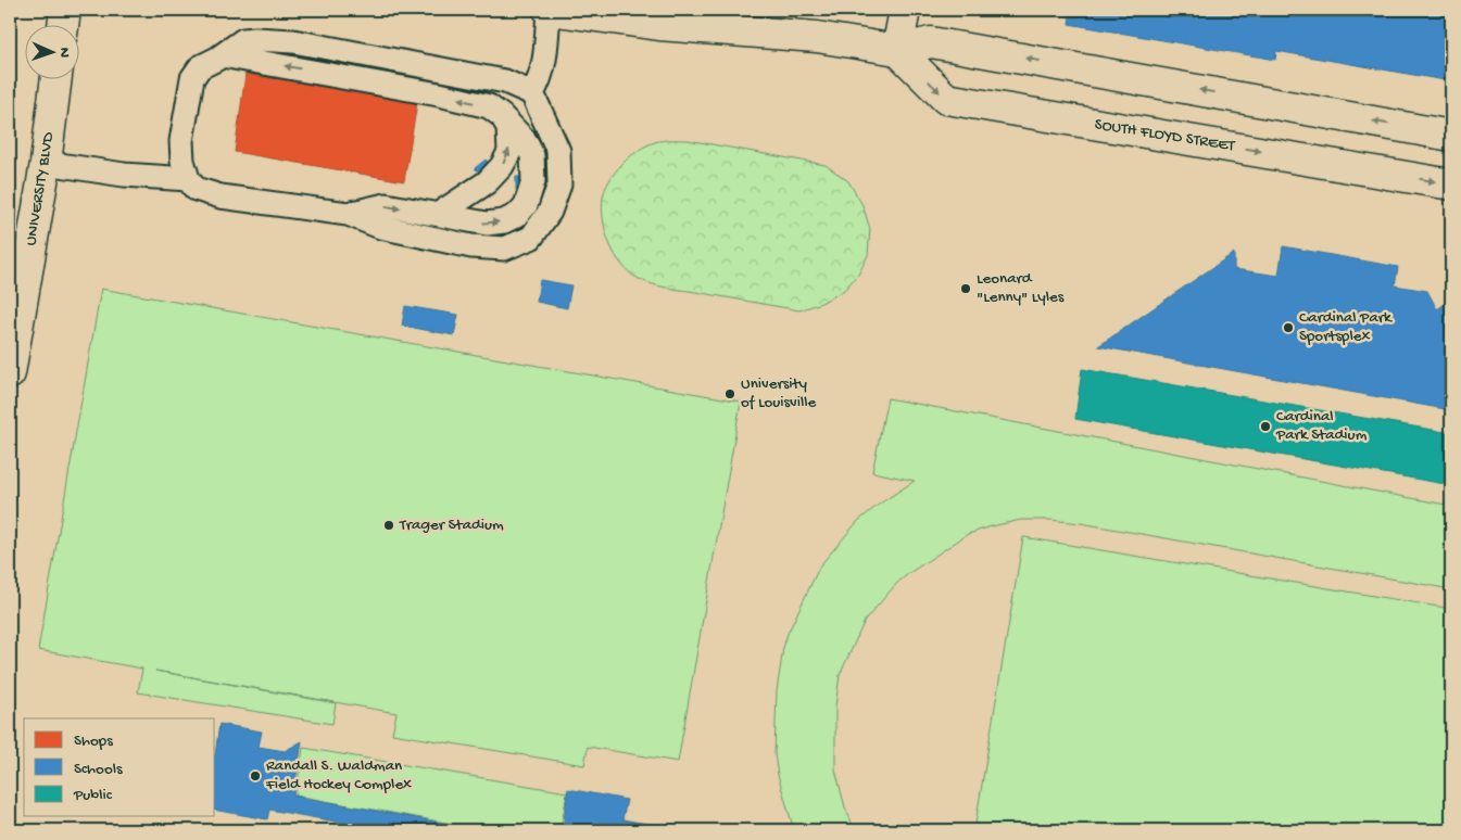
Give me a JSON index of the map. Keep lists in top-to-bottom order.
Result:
{
  "streets": {
    "street": ["SOUTH FLOYD STREET", "UNIVERSITY BLVD"]
  },
  "places": [
    "Leonard \"Lenny\" Lyles",
    "Cardinal Park Sportsplex",
    "University of Louisville",
    "Cardinal Park Stadium",
    "Trager Stadium",
    "Randall S. Waldman Field Hockey Complex"
  ],
  "legend": ["Shops", "Schools", "Public"],
  "north": "right"
}
